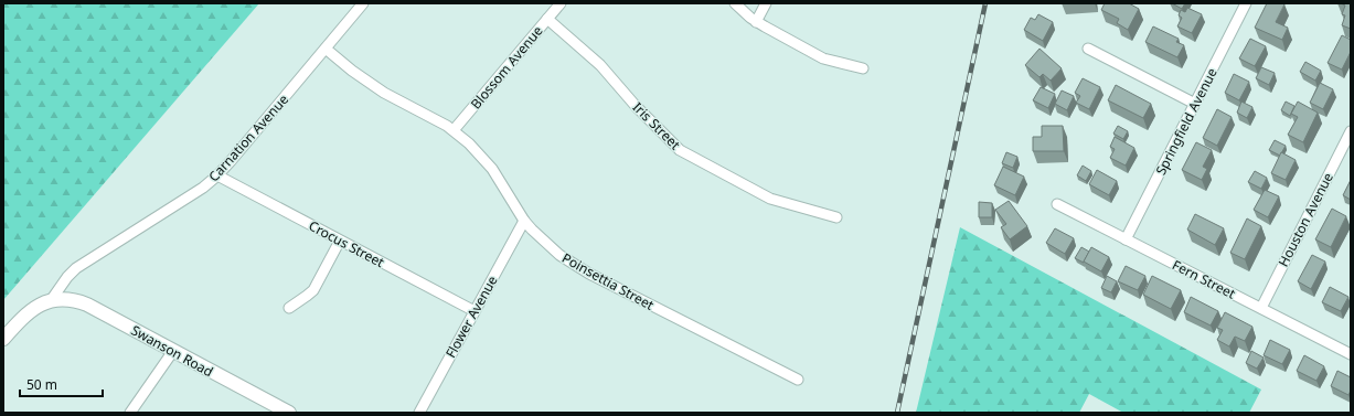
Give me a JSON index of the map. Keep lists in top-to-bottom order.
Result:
{
  "streets": {
    "street": [
      "Blossom Avenue",
      "Springfield Avenue",
      "Iris Street",
      "Carnation Avenue",
      "Houston Avenue",
      "Crocus Street",
      "Fern Street",
      "Poinsettia Street",
      "Flower Avenue",
      "Swanson Road"
    ]
  },
  "crossings": [
    ["Blossom Avenue", "Iris Street"],
    ["Blossom Avenue", "Poinsettia Street"],
    ["Springfield Avenue", "Fern Street"],
    ["Carnation Avenue", "Crocus Street"],
    ["Carnation Avenue", "Poinsettia Street"],
    ["Carnation Avenue", "Swanson Road"],
    ["Houston Avenue", "Fern Street"],
    ["Crocus Street", "Flower Avenue"],
    ["Poinsettia Street", "Flower Avenue"]
  ],
  "scale_bar": "50 m"
}
